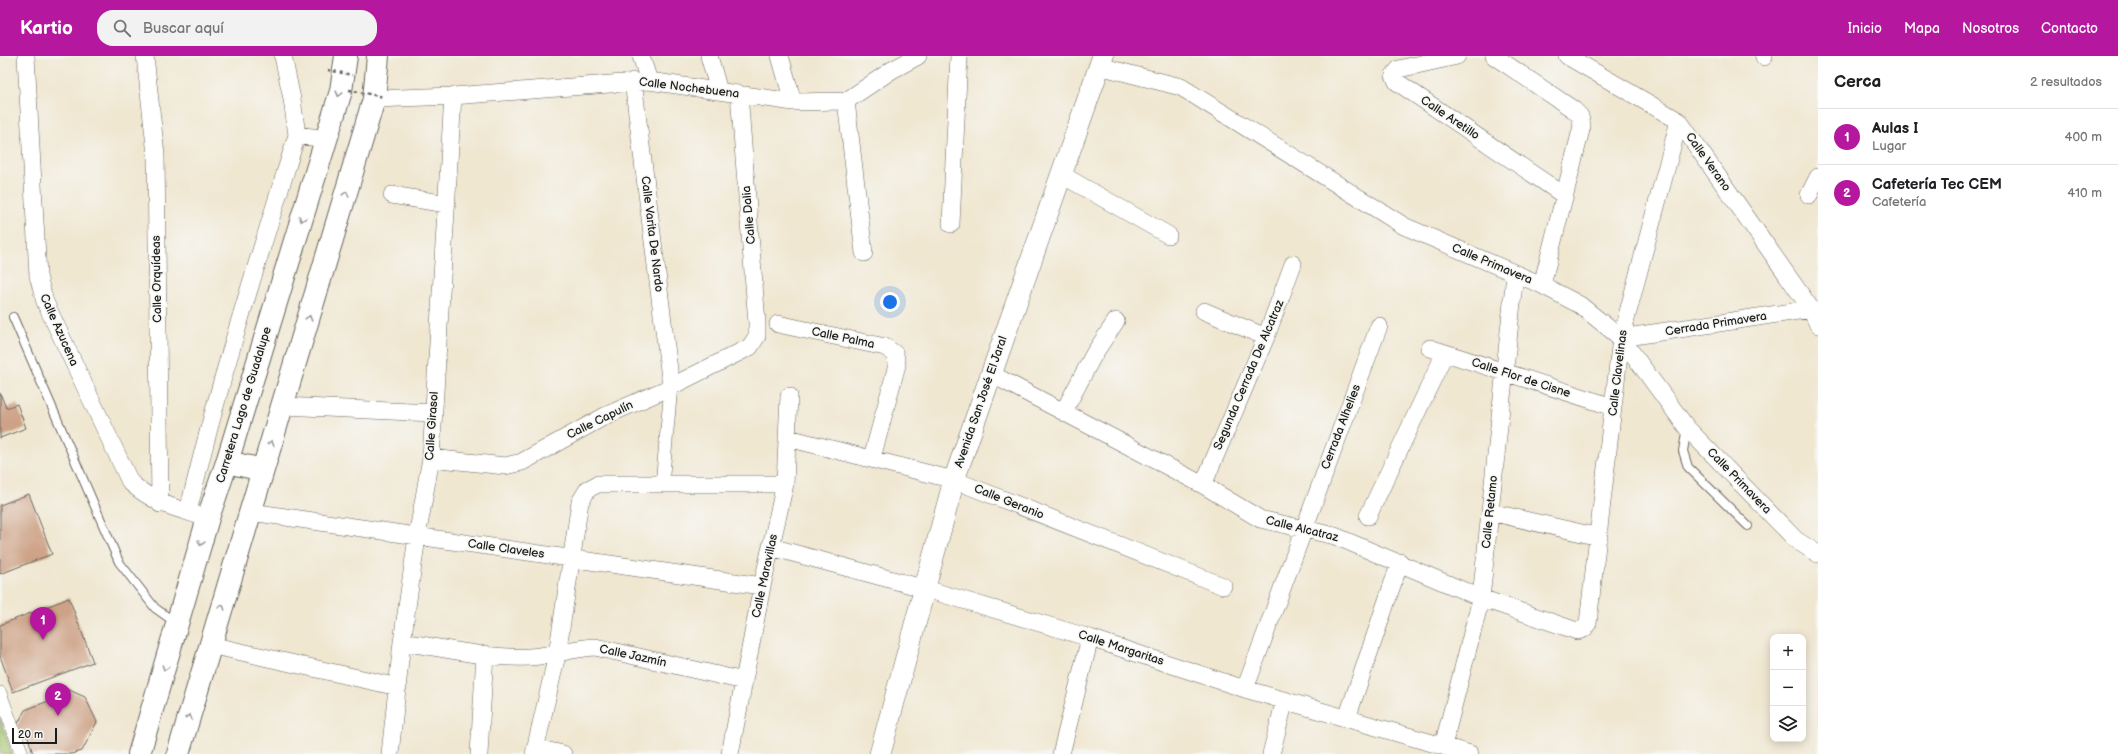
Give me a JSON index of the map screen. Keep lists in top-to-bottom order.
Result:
{
  "streets": {
    "main road": ["Carretera Lago de Guadalupe"],
    "street": [
      "Calle Nochebuena",
      "Calle Aretillo",
      "Calle Verano",
      "Calle Dalia",
      "Calle Varita De Nardo",
      "Calle Primavera",
      "Calle Orquídeas",
      "Cerrada Primavera",
      "Calle Azucena",
      "Calle Palma",
      "Calle Clavelinas",
      "Segunda Cerrada De Alcatraz",
      "Calle Flor de Cisne",
      "Avenida San José El Jaral",
      "Calle Capulín",
      "Calle Girasol",
      "Cerrada Alhelies",
      "Calle Geranio",
      "Calle Retamo",
      "Calle Alcatraz",
      "Calle Claveles",
      "Calle Maravillas",
      "Calle Margaritas",
      "Calle Jazmín"
    ]
  },
  "crossings": [
    ["Calle Nochebuena", "Calle Dalia"],
    ["Calle Nochebuena", "Calle Varita De Nardo"],
    ["Calle Nochebuena", "Calle Girasol"],
    ["Calle Verano", "Cerrada Primavera"],
    ["Calle Verano", "Calle Clavelinas"],
    ["Calle Dalia", "Calle Capulín"],
    ["Calle Varita De Nardo", "Calle Capulín"],
    ["Calle Primavera", "Cerrada Primavera"],
    ["Calle Primavera", "Calle Clavelinas"],
    ["Calle Primavera", "Avenida San José El Jaral"],
    ["Calle Primavera", "Calle Retamo"],
    ["Calle Orquídeas", "Calle Azucena"],
    ["Cerrada Primavera", "Calle Clavelinas"],
    ["Calle Azucena", "Carretera Lago de Guadalupe"],
    ["Calle Palma", "Calle Geranio"],
    ["Calle Clavelinas", "Calle Flor de Cisne"],
    ["Calle Clavelinas", "Calle Alcatraz"],
    ["Segunda Cerrada De Alcatraz", "Calle Alcatraz"],
    ["Calle Flor de Cisne", "Calle Retamo"],
    ["Avenida San José El Jaral", "Calle Geranio"],
    ["Avenida San José El Jaral", "Calle Alcatraz"],
    ["Avenida San José El Jaral", "Calle Margaritas"],
    ["Calle Capulín", "Calle Girasol"],
    ["Calle Girasol", "Calle Claveles"],
    ["Calle Girasol", "Calle Jazmín"],
    ["Cerrada Alhelies", "Calle Alcatraz"],
    ["Cerrada Alhelies", "Calle Margaritas"],
    ["Calle Geranio", "Calle Maravillas"],
    ["Calle Retamo", "Calle Alcatraz"],
    ["Calle Retamo", "Calle Margaritas"],
    ["Calle Claveles", "Calle Maravillas"],
    ["Calle Maravillas", "Calle Margaritas"],
    ["Calle Maravillas", "Calle Jazmín"]
  ],
  "scale_bar": "20 m",
  "page": {
    "header": "Kartio",
    "search": "Buscar aquí",
    "nav": [
      "Inicio",
      "Mapa",
      "Nosotros",
      "Contacto"
    ],
    "heading": ["Cerca", "2 resultados"],
    "list": [
      {
        "mark": "1",
        "name": "Aulas I",
        "note": "Lugar",
        "value": "400 m"
      },
      {
        "mark": "2",
        "name": "Cafetería Tec CEM",
        "note": "Cafetería",
        "value": "410 m"
      }
    ],
    "pins": ["1", "2"],
    "map_buttons": ["+", "−"],
    "scale": "20 m"
  }
}
